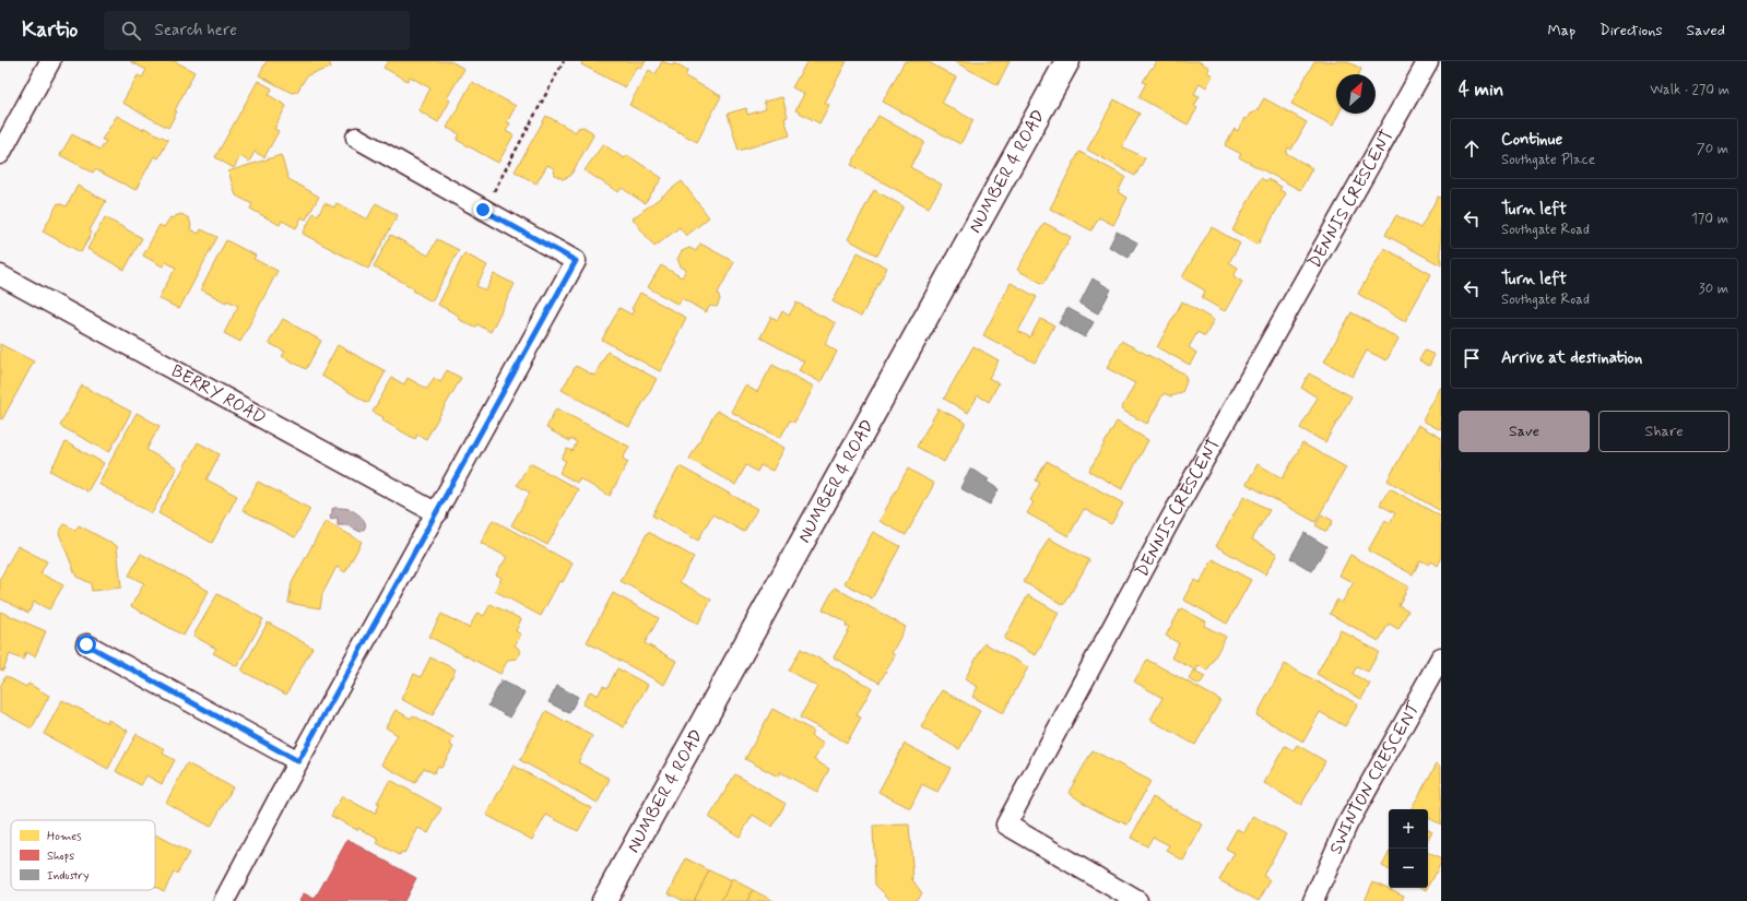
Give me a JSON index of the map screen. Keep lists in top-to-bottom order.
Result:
{
  "streets": {
    "main road": ["NUMBER 4 ROAD"],
    "street": ["DENNIS CRESCENT", "BERRY ROAD", "SWINTON CRESCENT"]
  },
  "legend": ["Homes", "Shops", "Industry"],
  "north": "top right",
  "page": {
    "header": "Kartio",
    "search": "Search here",
    "nav": ["Map", "Directions", "Saved"],
    "heading": ["4 min", "Walk · 270 m"],
    "list": [
      ["Continue", "Southgate Place", "70 m"],
      ["Turn left", "Southgate Road", "170 m"],
      ["Turn left", "Southgate Road", "30 m"],
      "Arrive at destination"
    ],
    "buttons": ["Save", "Share"],
    "map_buttons": ["+", "−"]
  }
}
